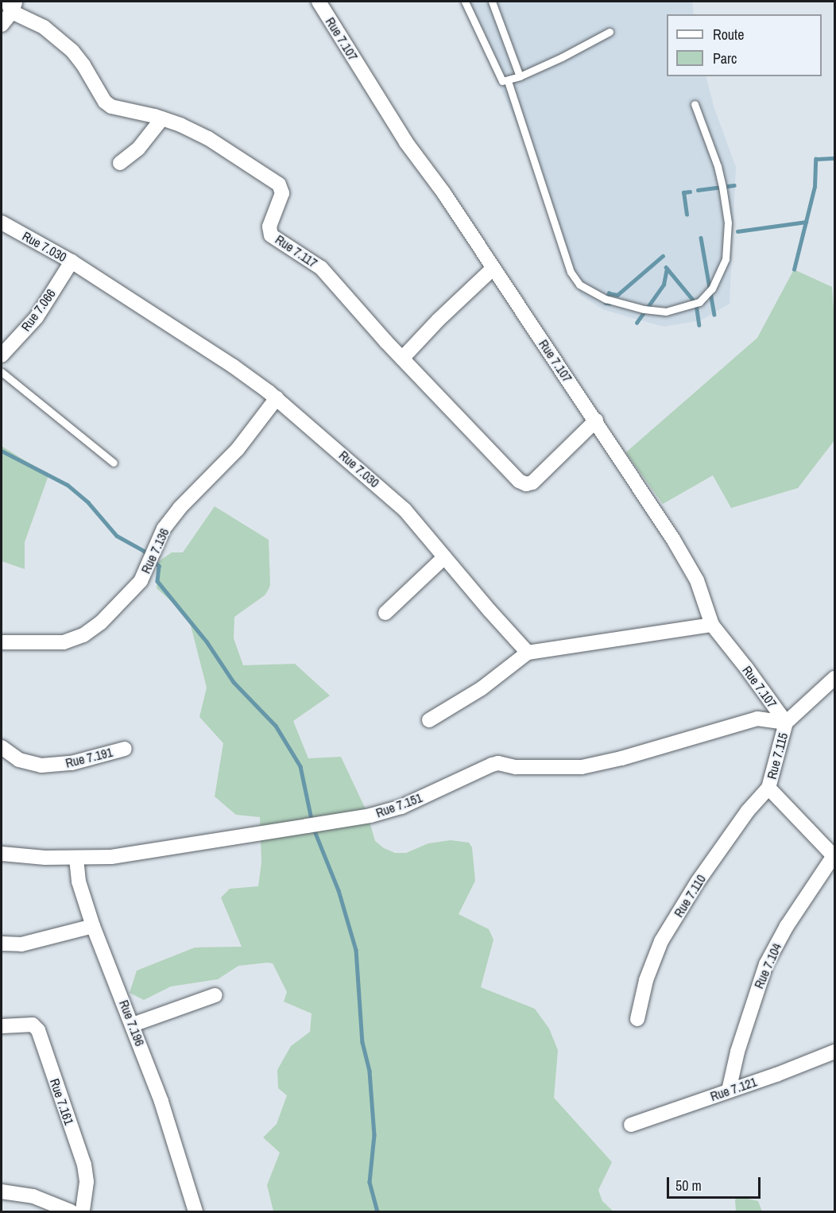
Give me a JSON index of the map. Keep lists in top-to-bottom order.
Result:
{
  "streets": {
    "street": [
      "Rue 7.107",
      "Rue 7.030",
      "Rue 7.117",
      "Rue 7.066",
      "Rue 7.136",
      "Rue 7.115",
      "Rue 7.191",
      "Rue 7.151",
      "Rue 7.110",
      "Rue 7.104",
      "Rue 7.196",
      "Rue 7.121",
      "Rue 7.161"
    ]
  },
  "crossings": [
    ["Rue 7.107", "Rue 7.117"],
    ["Rue 7.107", "Rue 7.115"],
    ["Rue 7.107", "Rue 7.151"],
    ["Rue 7.030", "Rue 7.066"],
    ["Rue 7.030", "Rue 7.136"],
    ["Rue 7.115", "Rue 7.151"],
    ["Rue 7.115", "Rue 7.110"],
    ["Rue 7.115", "Rue 7.104"],
    ["Rue 7.151", "Rue 7.196"],
    ["Rue 7.104", "Rue 7.121"]
  ],
  "legend": ["Route", "Parc"],
  "scale_bar": "50 m"
}
